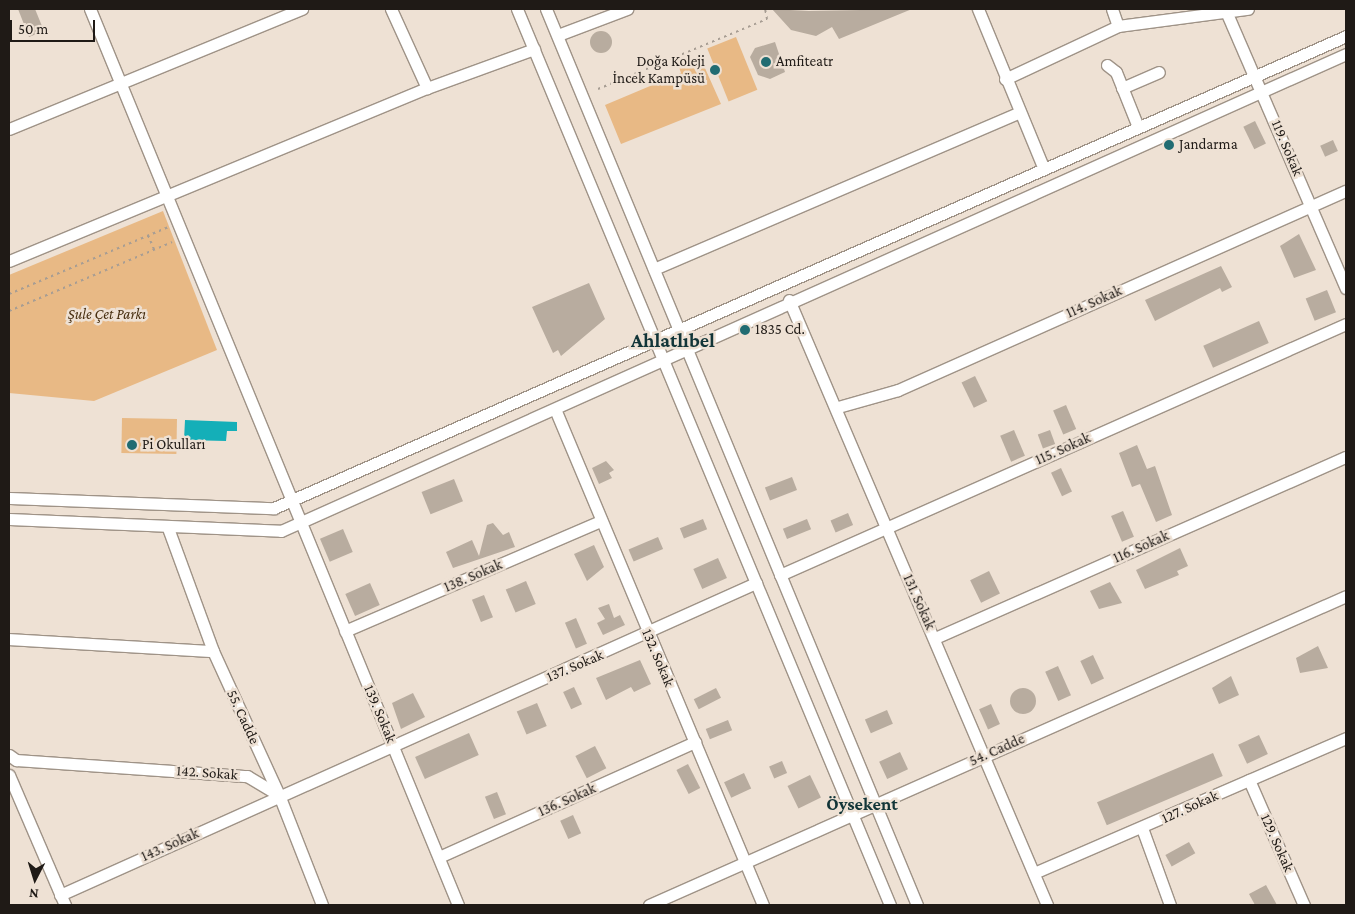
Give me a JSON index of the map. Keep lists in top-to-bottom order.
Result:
{
  "streets": {
    "street": [
      "119. Sokak",
      "114. Sokak",
      "115. Sokak",
      "116. Sokak",
      "138. Sokak",
      "131. Sokak",
      "132. Sokak",
      "137. Sokak",
      "139. Sokak",
      "55. Cadde",
      "54. Cadde",
      "142. Sokak",
      "136. Sokak",
      "127. Sokak",
      "129. Sokak",
      "143. Sokak"
    ]
  },
  "crossings": [
    ["119. Sokak", "114. Sokak"],
    ["114. Sokak", "131. Sokak"],
    ["115. Sokak", "131. Sokak"],
    ["116. Sokak", "131. Sokak"],
    ["138. Sokak", "132. Sokak"],
    ["138. Sokak", "139. Sokak"],
    ["131. Sokak", "54. Cadde"],
    ["131. Sokak", "127. Sokak"],
    ["132. Sokak", "137. Sokak"],
    ["132. Sokak", "54. Cadde"],
    ["132. Sokak", "136. Sokak"],
    ["137. Sokak", "139. Sokak"],
    ["139. Sokak", "136. Sokak"],
    ["55. Cadde", "142. Sokak"],
    ["55. Cadde", "143. Sokak"],
    ["142. Sokak", "143. Sokak"],
    ["127. Sokak", "129. Sokak"]
  ],
  "districts": ["Ahlatlıbel", "Öysekent"],
  "parks": ["Şule Çet Parkı"],
  "places": [
    "Amfiteatr",
    "Doğa Koleji İncek Kampüsü",
    "Jandarma",
    "1835 Cd.",
    "Pi Okulları"
  ],
  "scale_bar": "50 m",
  "north": "bottom"
}
